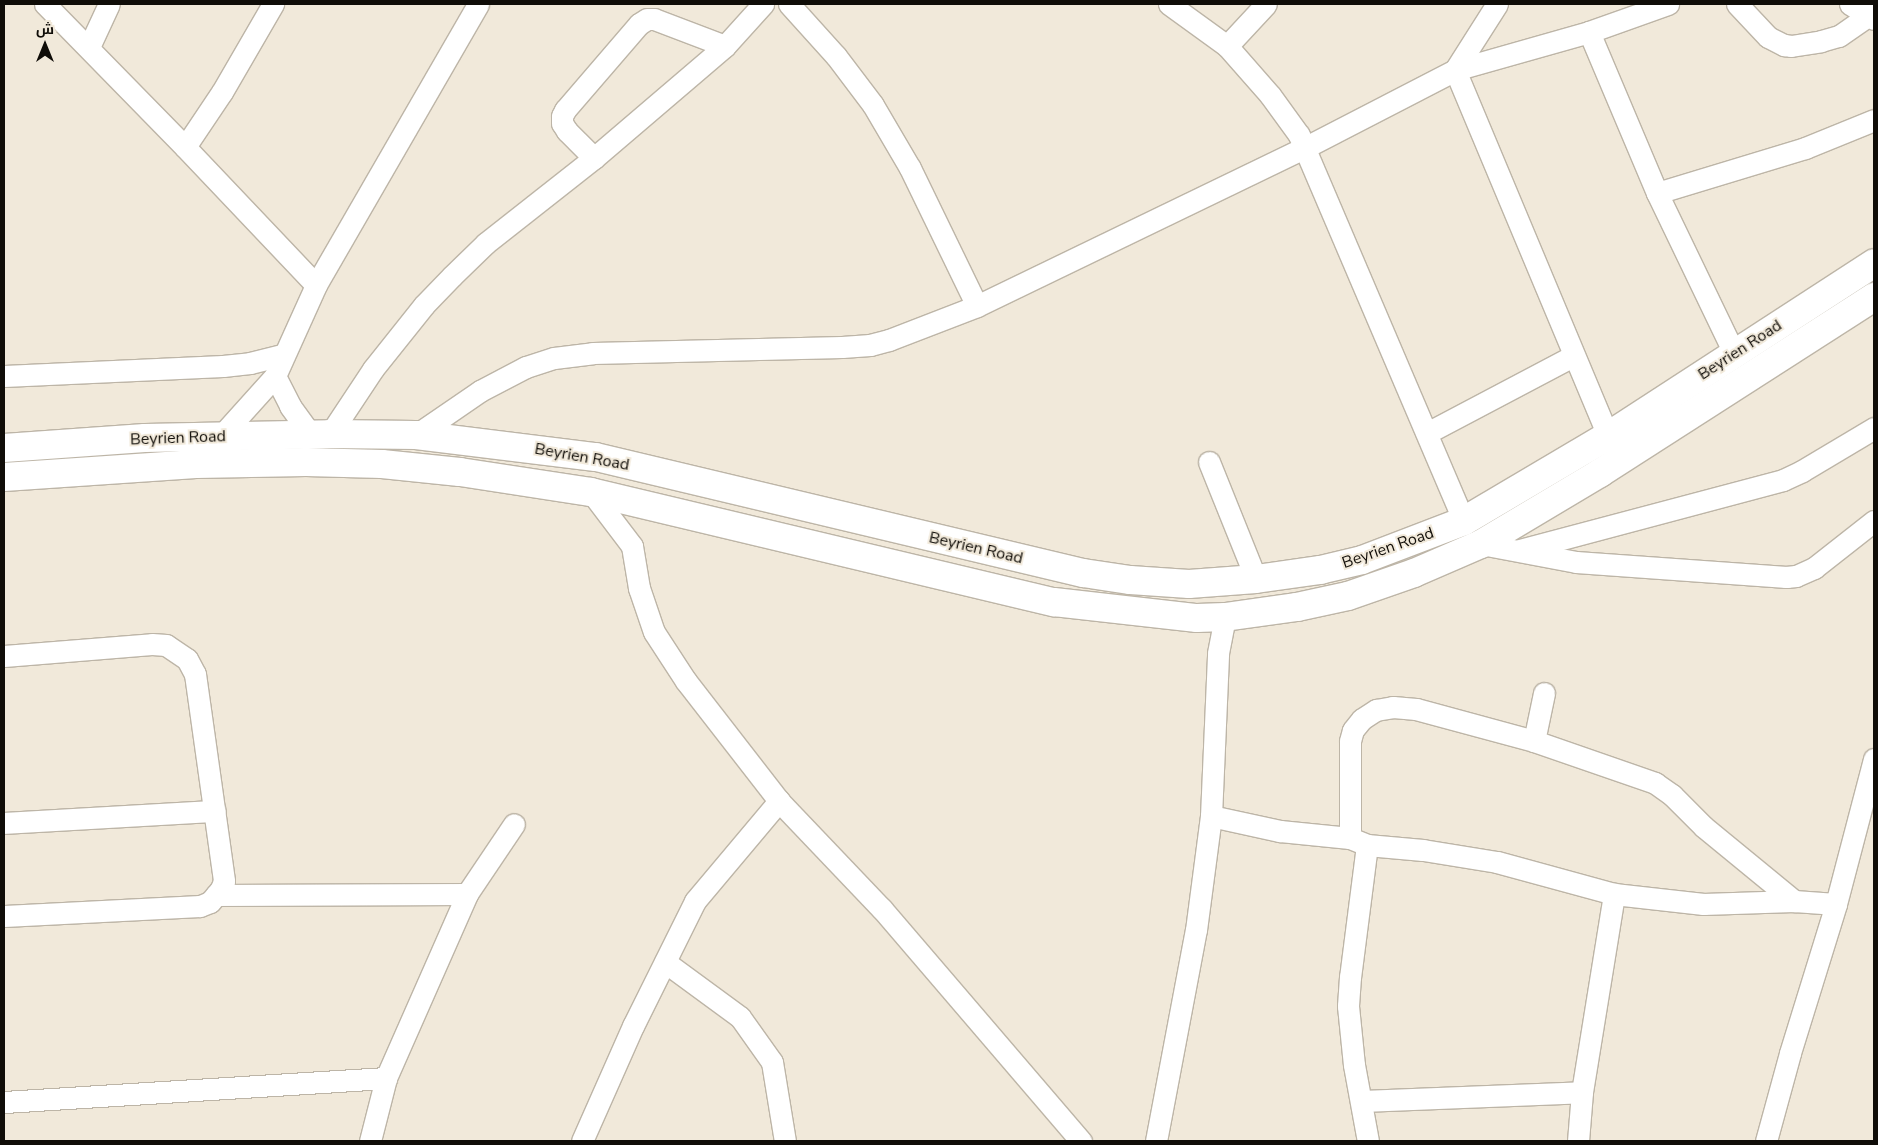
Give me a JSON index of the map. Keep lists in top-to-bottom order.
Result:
{
  "streets": {
    "main road": ["Beyrien Road"]
  },
  "north": "top"
}
